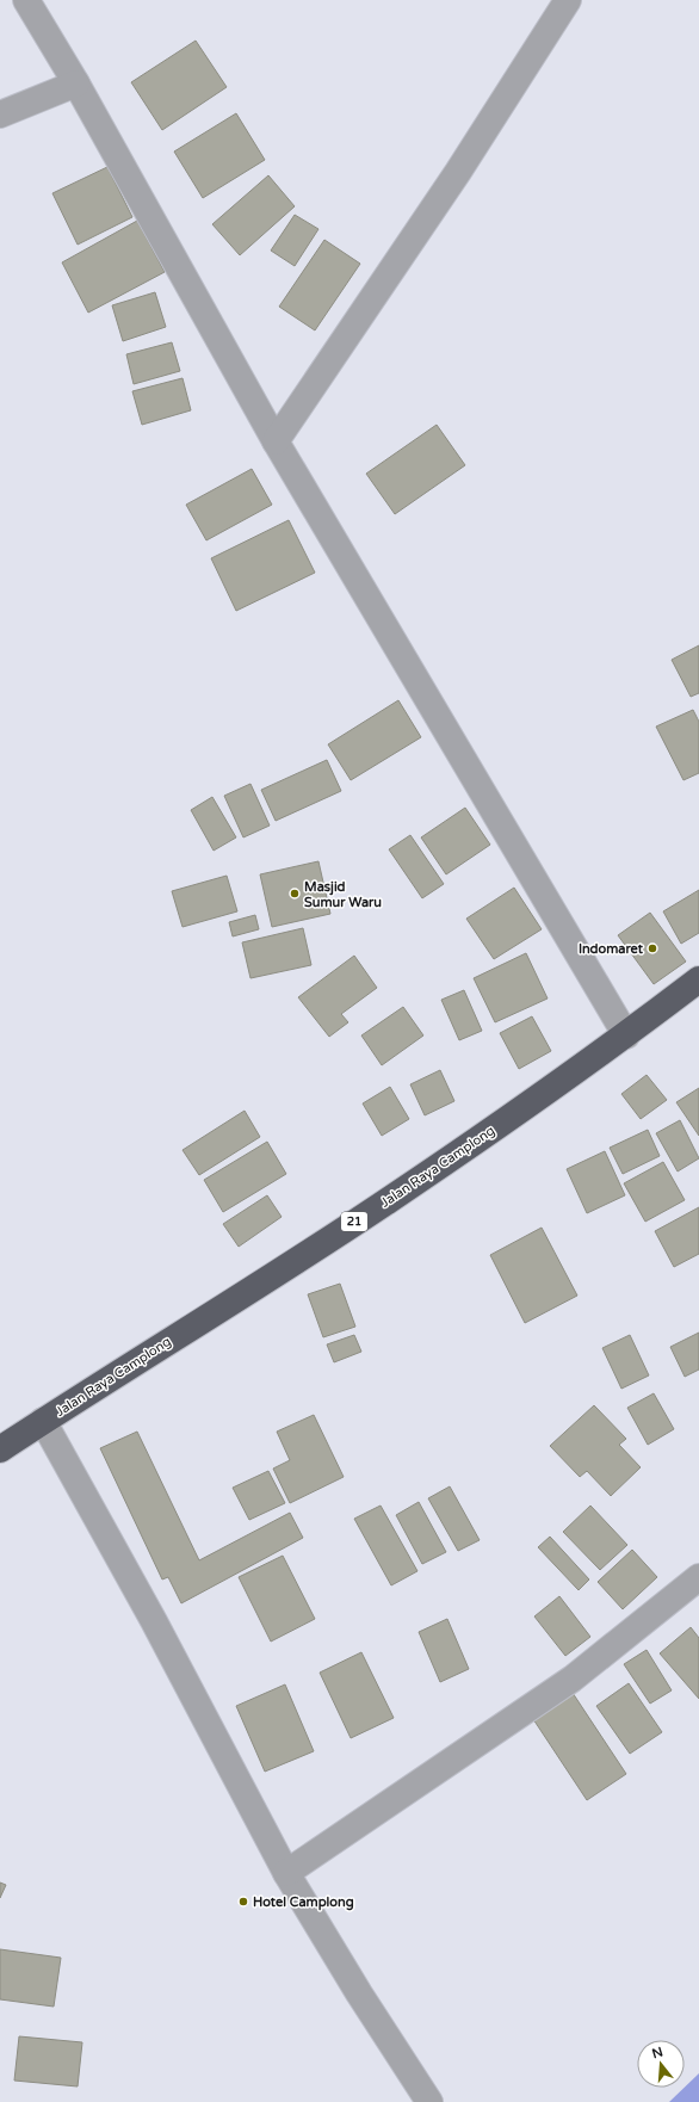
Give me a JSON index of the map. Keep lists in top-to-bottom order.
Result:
{
  "streets": {
    "highway": ["Jalan Raya Camplong", "21"]
  },
  "places": ["Masjid Sumur Waru", "Indomaret", "Hotel Camplong"],
  "north": "top"
}
